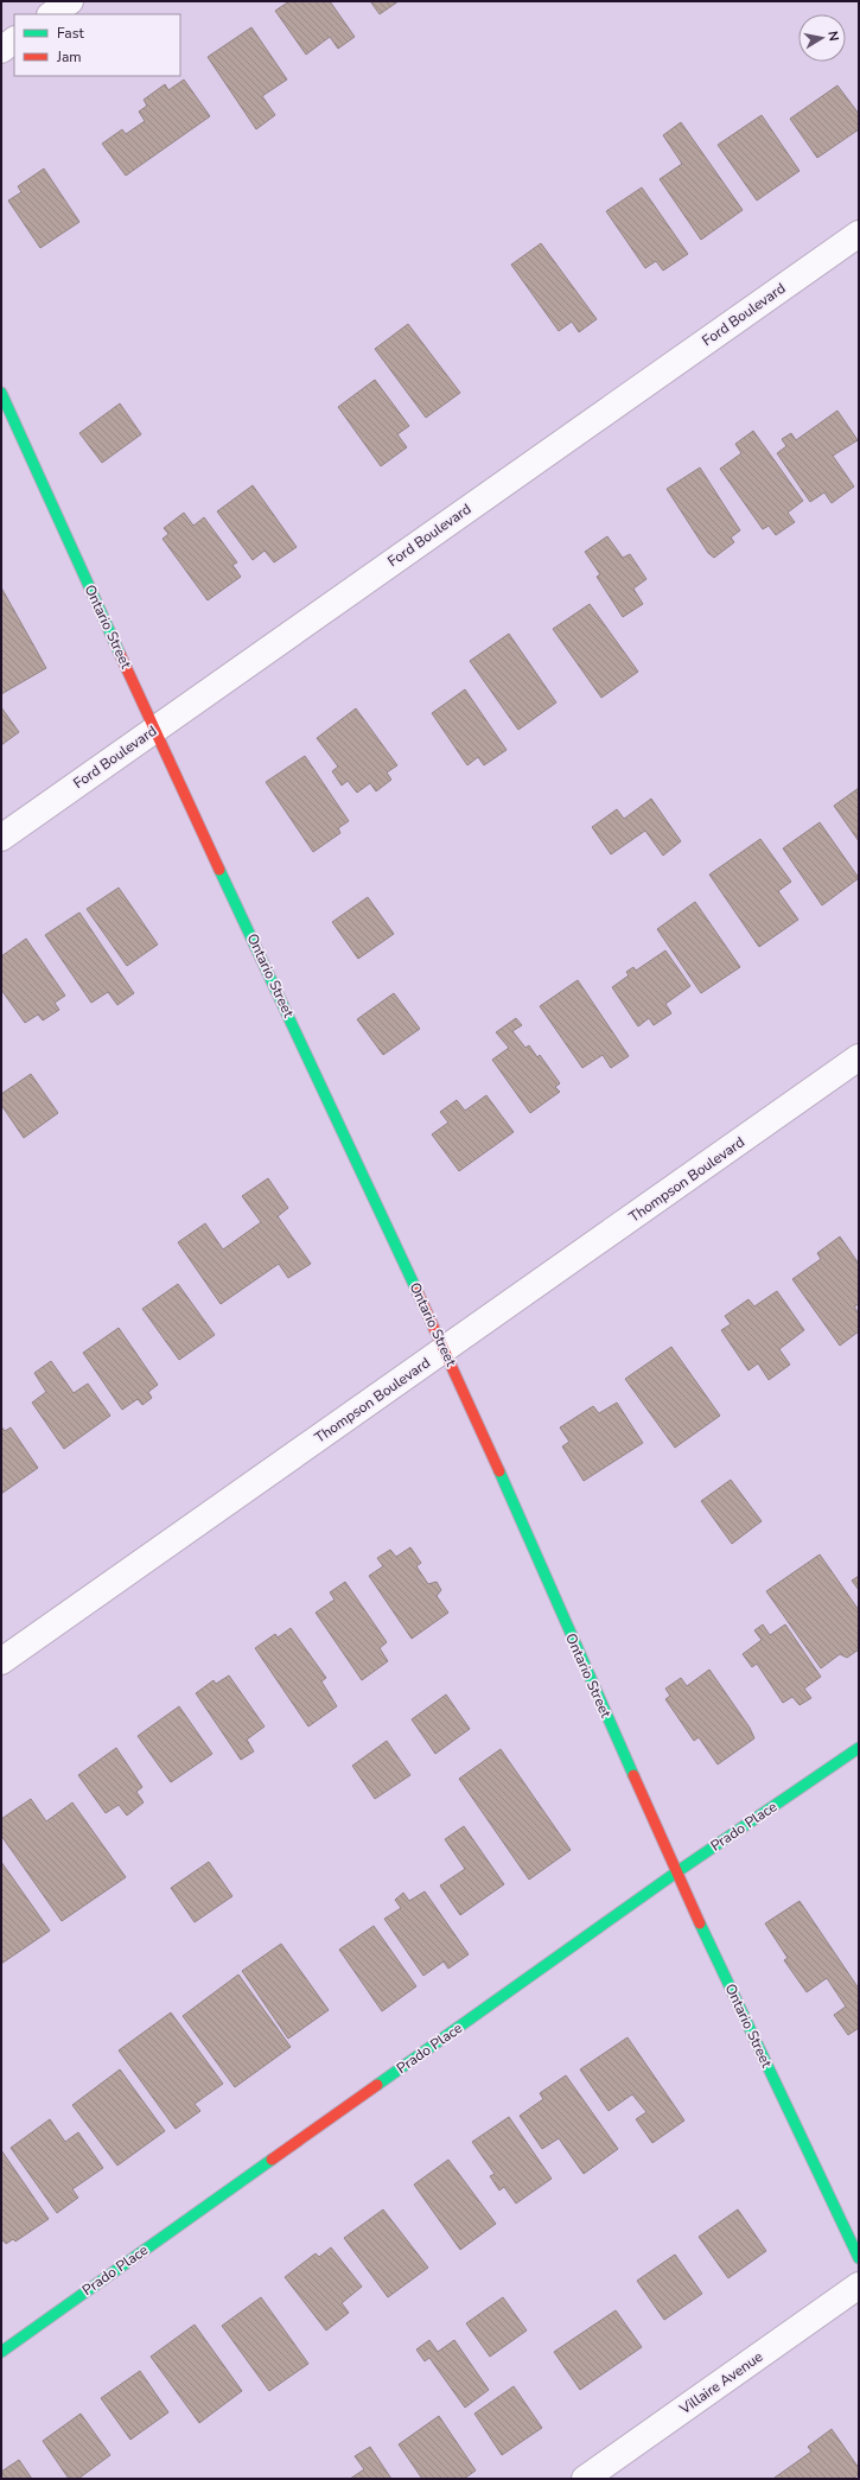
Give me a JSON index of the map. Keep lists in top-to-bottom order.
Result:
{
  "streets": {
    "street": [
      "Ford Boulevard",
      "Ontario Street",
      "Thompson Boulevard",
      "Prado Place",
      "Villaire Avenue"
    ]
  },
  "crossings": [
    ["Ford Boulevard", "Ontario Street"],
    ["Ontario Street", "Thompson Boulevard"],
    ["Ontario Street", "Prado Place"]
  ],
  "legend": ["Fast", "Jam"],
  "north": "right"
}
